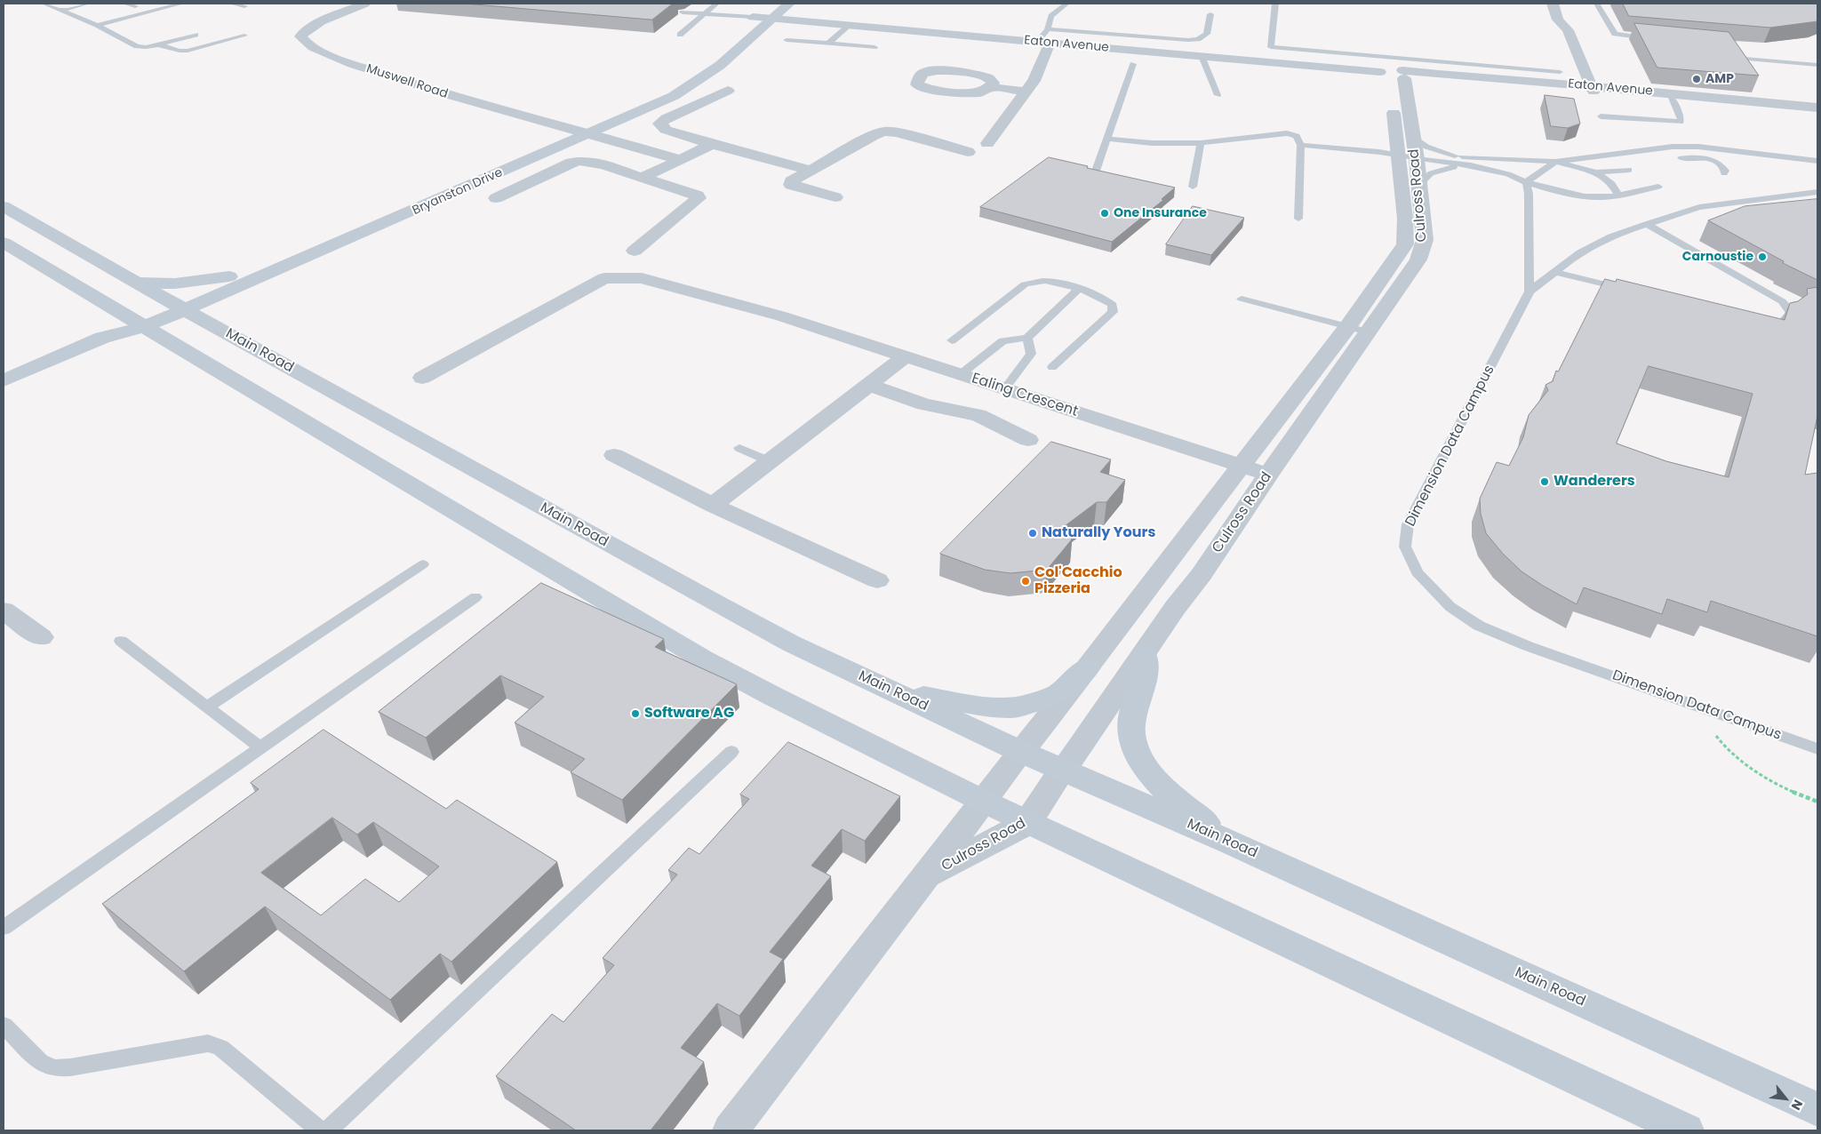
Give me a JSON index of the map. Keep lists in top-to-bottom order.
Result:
{
  "streets": {
    "main road": ["Bryanston Drive", "Main Road"],
    "street": [
      "Eaton Avenue",
      "Muswell Road",
      "Culross Road",
      "Ealing Crescent"
    ],
    "lane": ["Dimension Data Campus"]
  },
  "crossings": [
    ["Eaton Avenue", "Bryanston Drive"],
    ["Eaton Avenue", "Culross Road"],
    ["Muswell Road", "Bryanston Drive"],
    ["Bryanston Drive", "Main Road"],
    ["Culross Road", "Main Road"],
    ["Culross Road", "Ealing Crescent"]
  ],
  "places": [
    "AMP",
    "One Insurance",
    "Carnoustie",
    "Wanderers",
    "Naturally Yours",
    "Col'Cacchio Pizzeria",
    "Software AG"
  ],
  "north": "bottom right"
}
